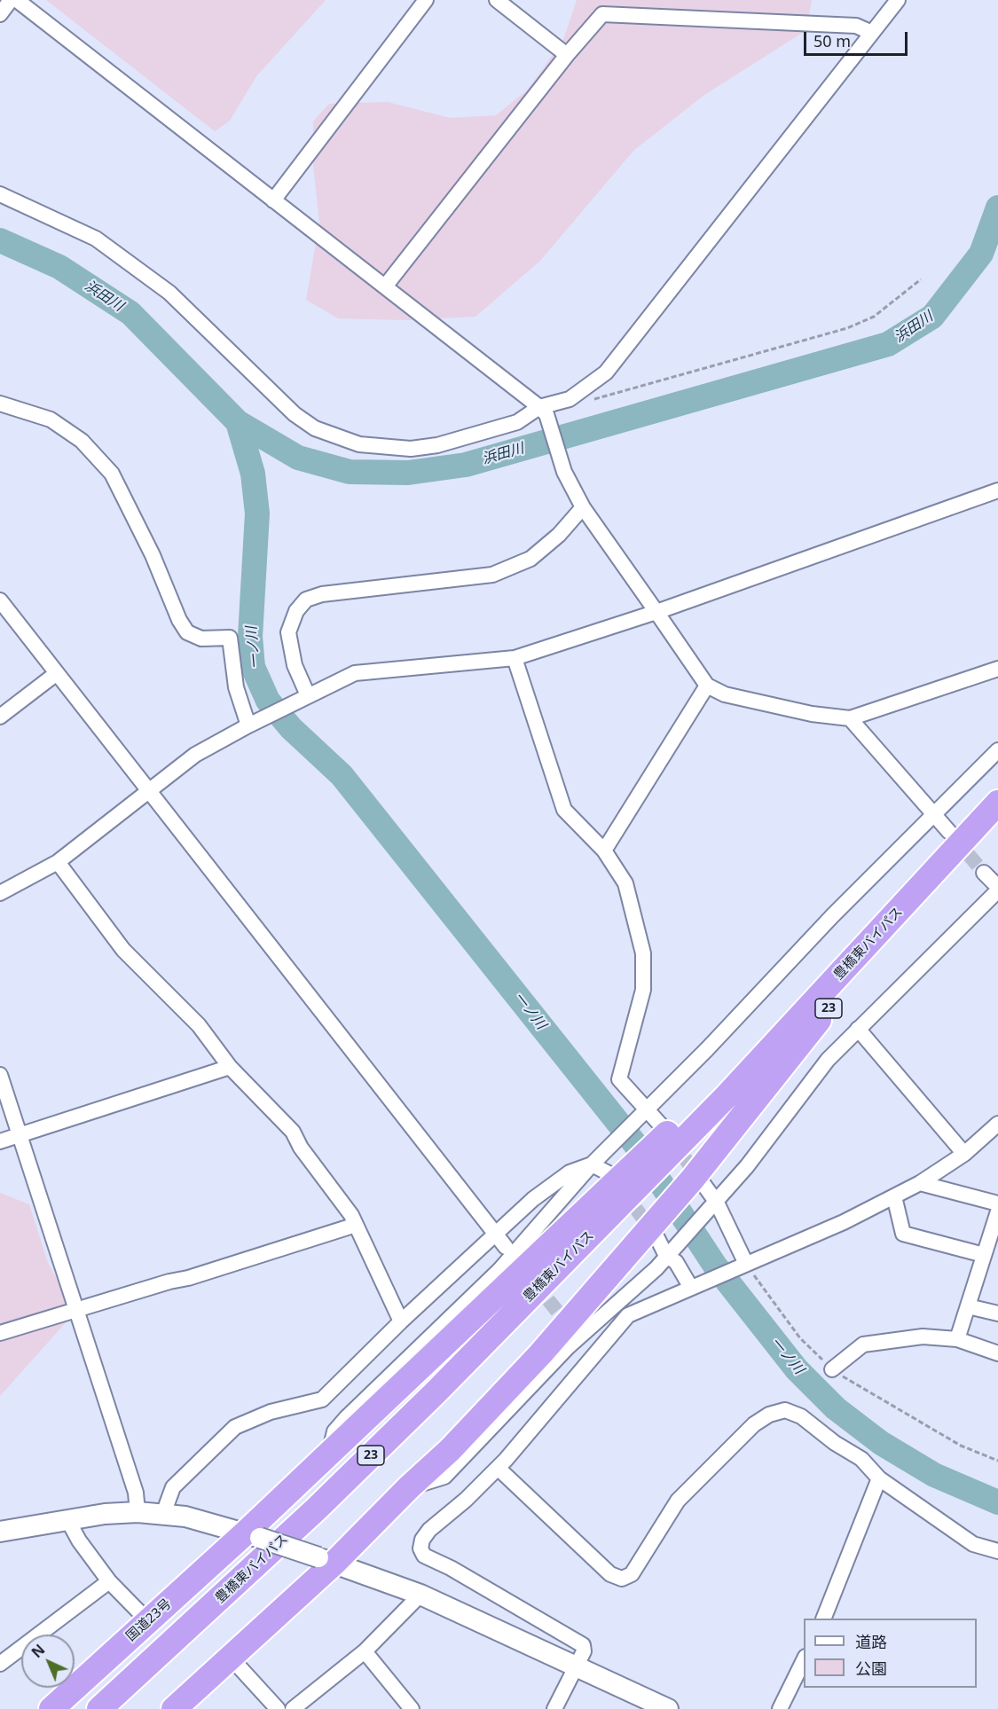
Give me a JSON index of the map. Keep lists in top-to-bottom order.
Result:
{
  "streets": {
    "highway": ["豊橋東バイパス", "23", "国道23号"]
  },
  "crossings": [
    ["豊橋東バイパス", "23"],
    ["23", "国道23号"]
  ],
  "water": ["浜田川", "一ノ川"],
  "legend": ["道路", "公園"],
  "scale_bar": "50 m",
  "north": "top left"
}
